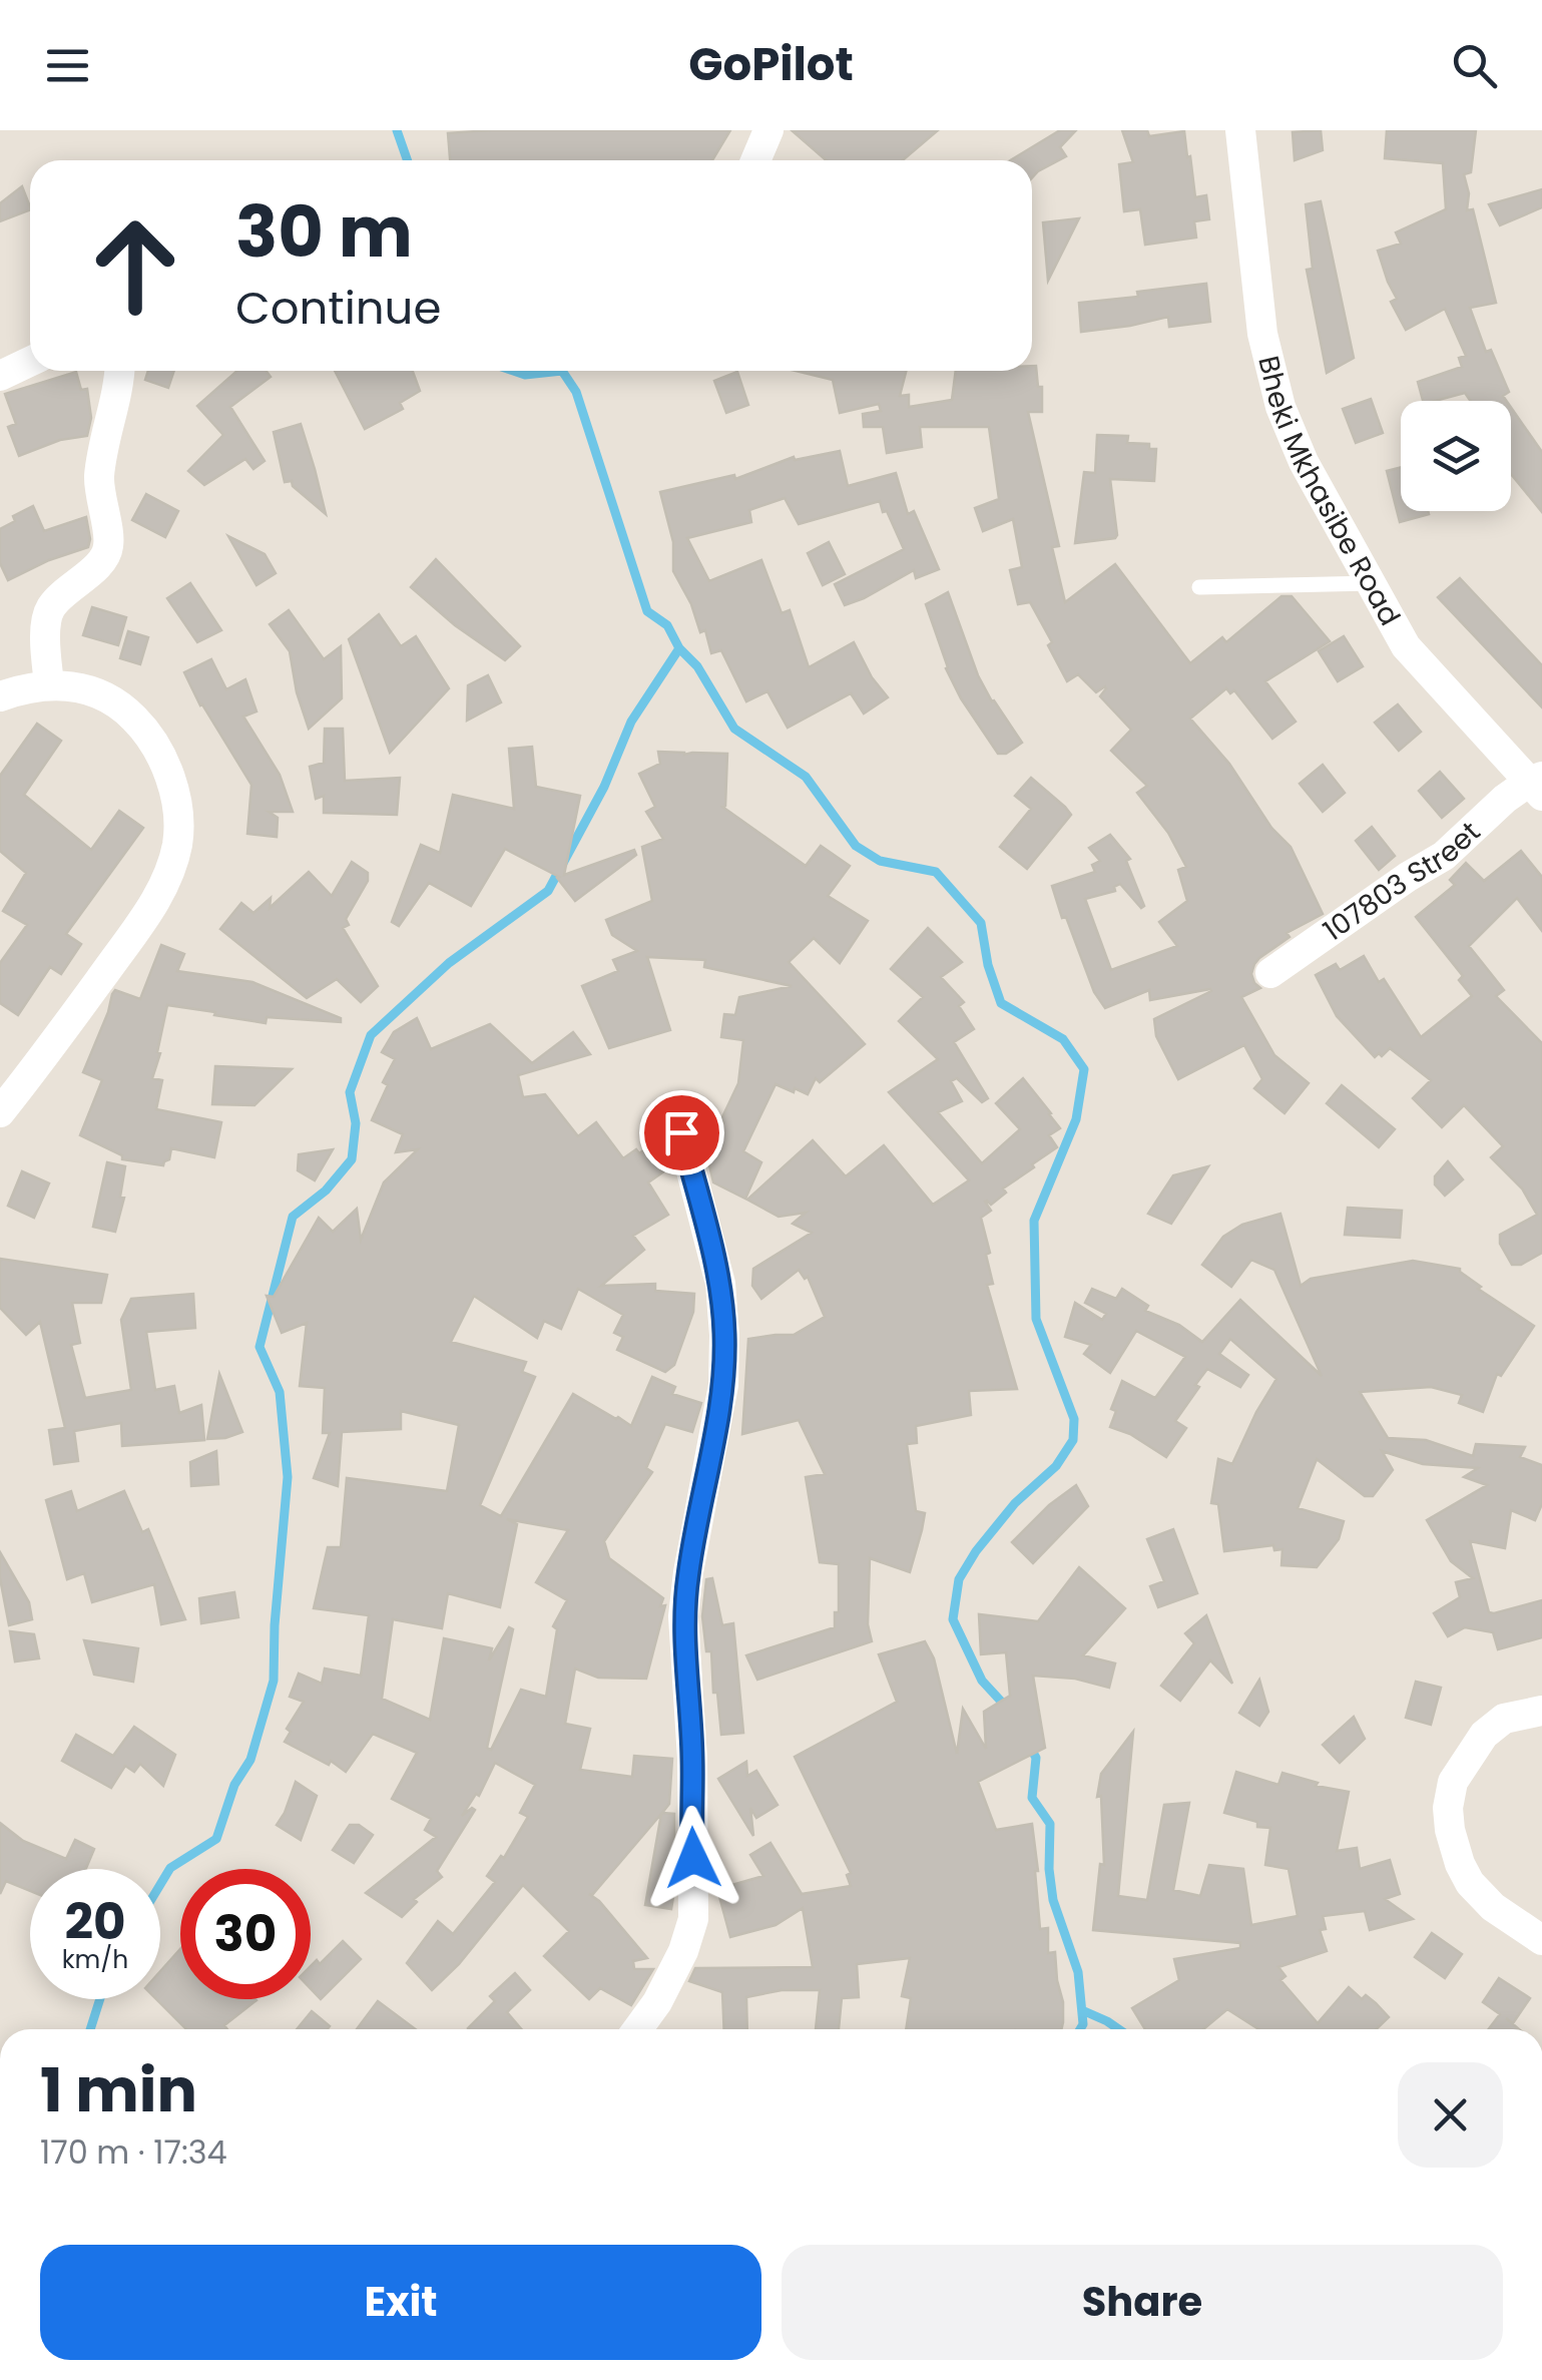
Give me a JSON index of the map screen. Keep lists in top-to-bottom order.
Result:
{
  "streets": {
    "street": ["Bheki Mkhasibe Road", "107803 Street"]
  },
  "crossings": [
    ["Bheki Mkhasibe Road", "107803 Street"]
  ],
  "page": {
    "header": "GoPilot",
    "turn": ["30 m", "Continue"],
    "speed": "20 km/h",
    "limit": "30",
    "heading": ["1 min", "170 m · 17:34"],
    "buttons": ["Exit", "Share"]
  }
}
